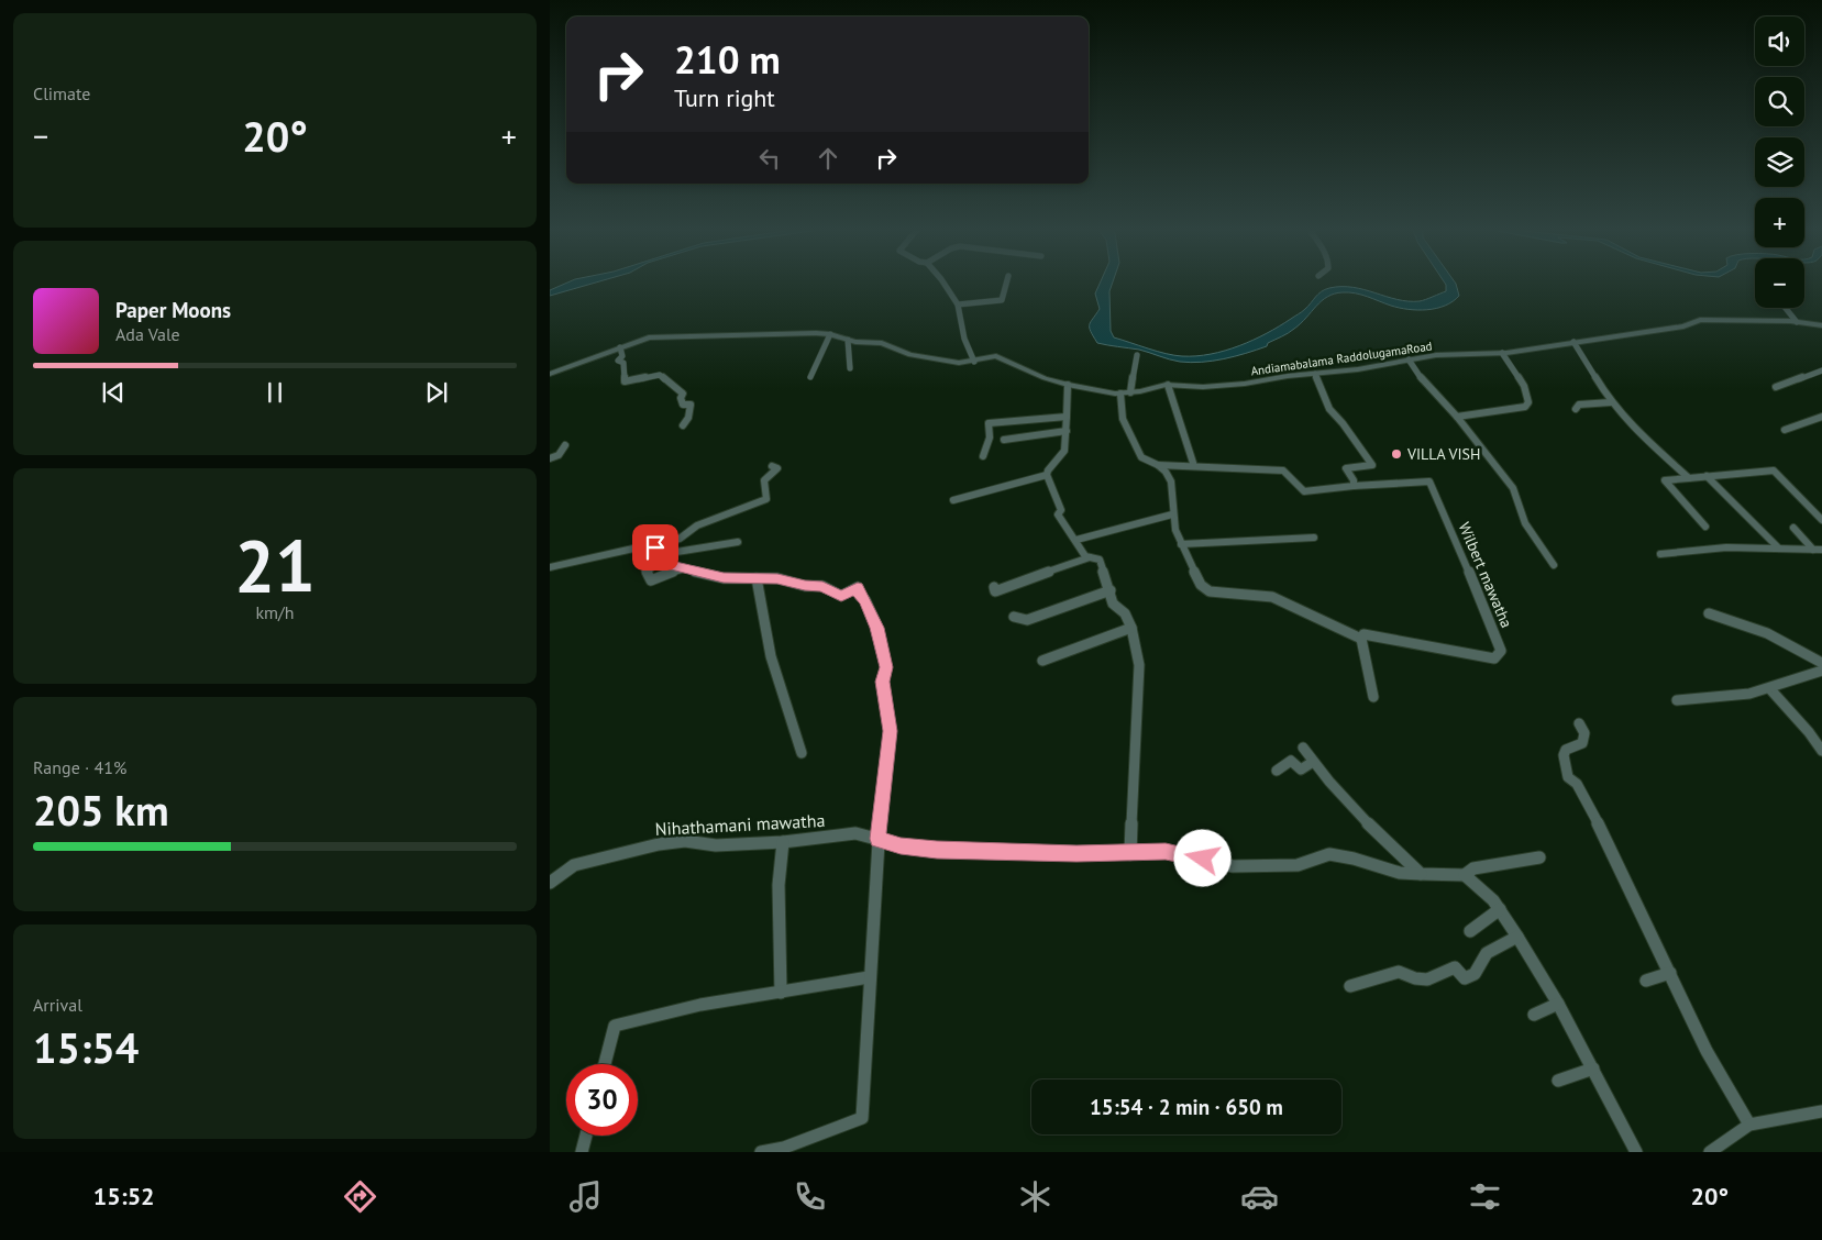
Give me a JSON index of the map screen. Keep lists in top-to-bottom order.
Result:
{
  "streets": {
    "street": ["Andiamabalama RaddolugamaRoad", "Wilbert mawatha", "Nihathamani mawatha"]
  },
  "places": ["VILLA VISH"],
  "page": {
    "tile": [
      "Climate",
      ["21", "km/h"],
      ["Range · 41%", "205 km"],
      ["Arrival", "15:54"]
    ],
    "map_buttons": ["+", "−"],
    "turn": ["210 m", "Turn right"],
    "heat": ["−", "20°", "+"],
    "song": ["Paper Moons", "Ada Vale"],
    "limit": "30",
    "trip": "15:54 · 2 min · 650 m",
    "tabs": ["15:52", "20°"]
  }
}
